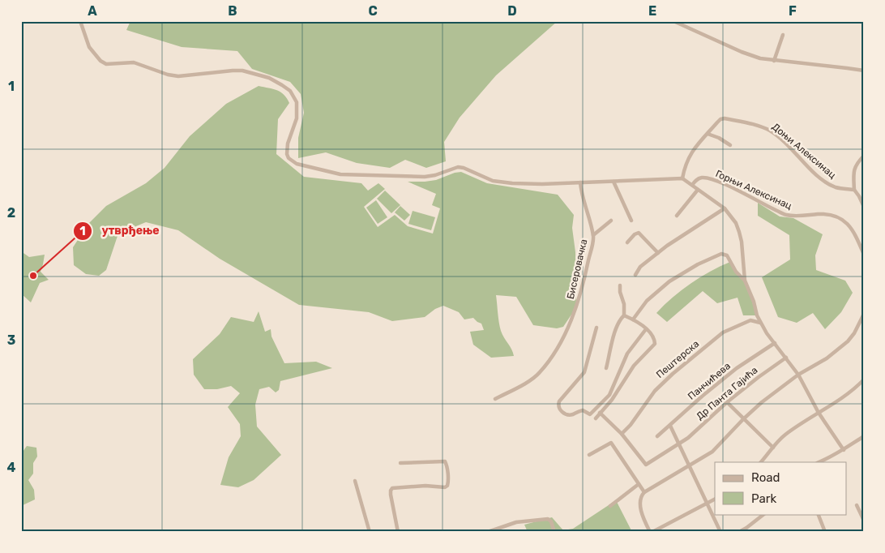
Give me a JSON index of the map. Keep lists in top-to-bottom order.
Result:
{
  "streets": {
    "street": [
      "Доњи Алексинац",
      "Горњи Алексинац",
      "Бисеровачка",
      "Пештерска",
      "Панчићева",
      "Др Панта Гајића"
    ]
  },
  "crossings": [
    ["Пештерска", "Др Панта Гајића"]
  ],
  "places": ["утврђење"],
  "legend": ["Road", "Park"],
  "grid": {
    "columns": [
      "A",
      "B",
      "C",
      "D",
      "E",
      "F"
    ],
    "rows": [
      "1",
      "2",
      "3",
      "4"
    ]
  }
}
